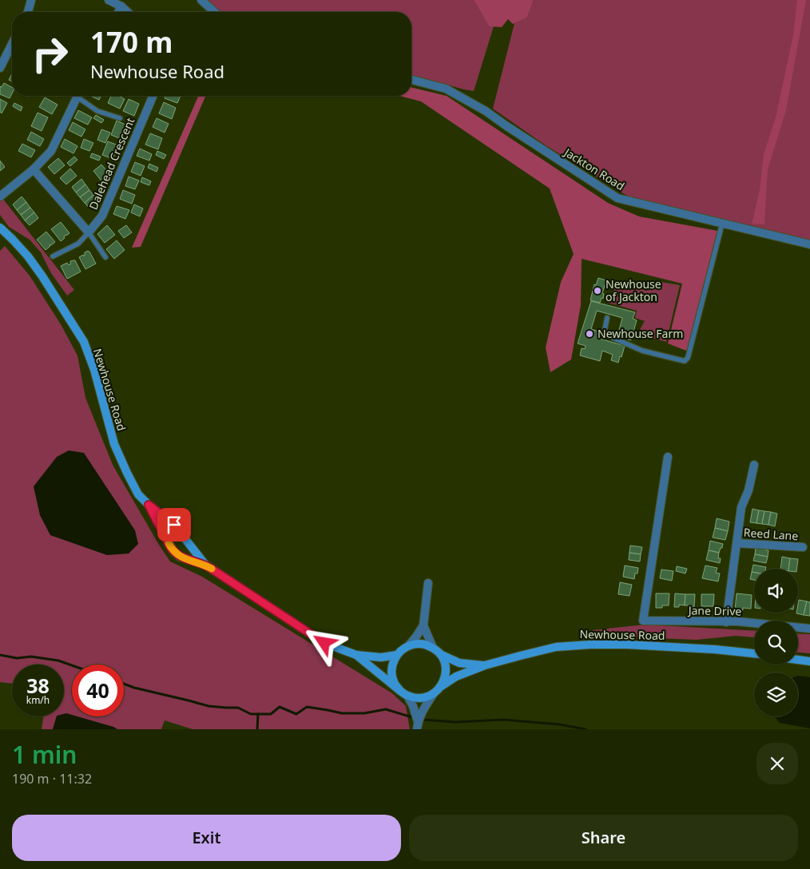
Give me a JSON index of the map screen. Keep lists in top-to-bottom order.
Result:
{
  "streets": {
    "street": [
      "Dalehead Crescent",
      "Jackton Road",
      "Newhouse Road",
      "Reed Lane",
      "Jane Drive"
    ]
  },
  "crossings": [
    ["Reed Lane", "Jane Drive"]
  ],
  "places": ["Newhouse of Jackton", "Newhouse Farm"],
  "page": {
    "turn": ["170 m", "Newhouse Road"],
    "speed": "38 km/h",
    "limit": "40",
    "heading": ["1 min", "190 m · 11:32"],
    "buttons": ["Exit", "Share"]
  }
}
